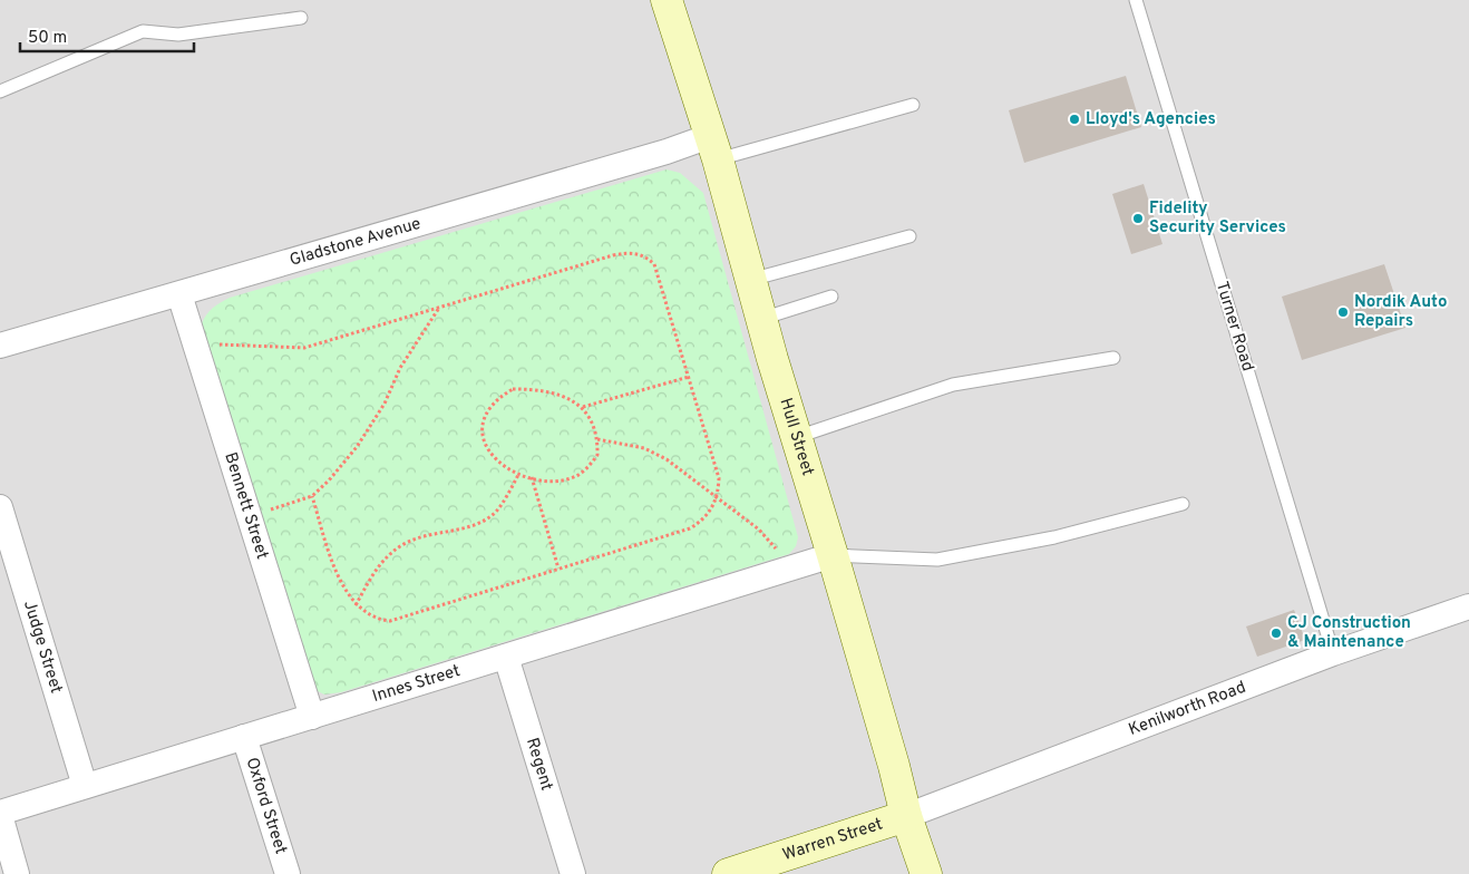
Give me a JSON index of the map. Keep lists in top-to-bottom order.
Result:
{
  "streets": {
    "street": [
      "Gladstone Avenue",
      "Hull Street",
      "Bennett Street",
      "Judge Street",
      "Innes Street",
      "Kenilworth Road",
      "Regent",
      "Oxford Street",
      "Warren Street"
    ],
    "lane": ["Turner Road"]
  },
  "crossings": [
    ["Gladstone Avenue", "Hull Street"],
    ["Gladstone Avenue", "Bennett Street"],
    ["Turner Road", "Kenilworth Road"],
    ["Hull Street", "Innes Street"],
    ["Hull Street", "Kenilworth Road"],
    ["Hull Street", "Warren Street"],
    ["Bennett Street", "Innes Street"],
    ["Judge Street", "Innes Street"],
    ["Innes Street", "Regent"],
    ["Innes Street", "Oxford Street"],
    ["Kenilworth Road", "Warren Street"]
  ],
  "places": [
    "Lloyd's Agencies",
    "Fidelity Security Services",
    "Nordik Auto Repairs",
    "CJ Construction & Maintenance"
  ],
  "scale_bar": "50 m"
}
